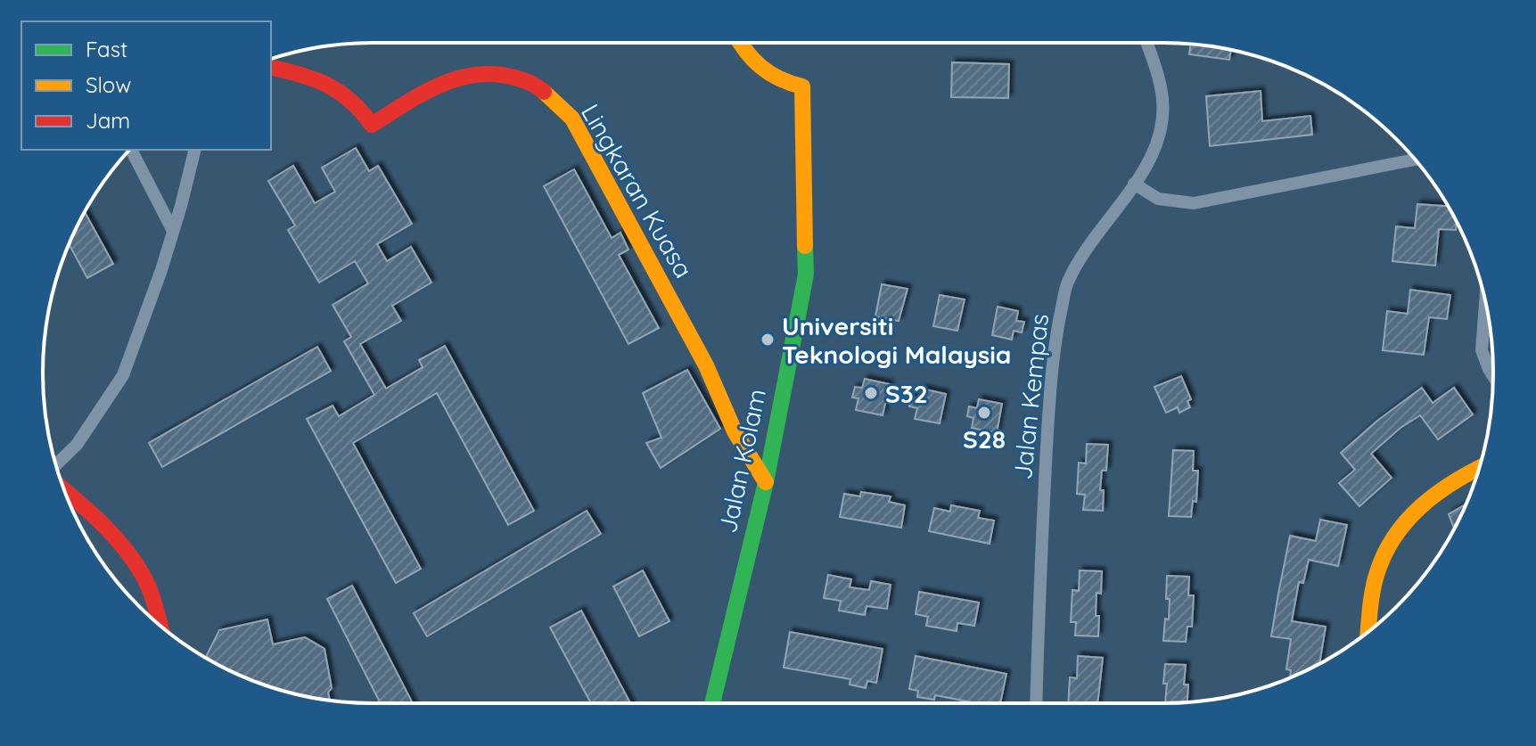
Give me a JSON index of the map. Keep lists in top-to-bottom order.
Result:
{
  "streets": {
    "street": ["Lingkaran Kuasa", "Jalan Kempas", "Jalan Kolam"]
  },
  "crossings": [
    ["Lingkaran Kuasa", "Jalan Kolam"]
  ],
  "places": ["Universiti Teknologi Malaysia", "S32", "S28"],
  "legend": ["Fast", "Slow", "Jam"]
}
